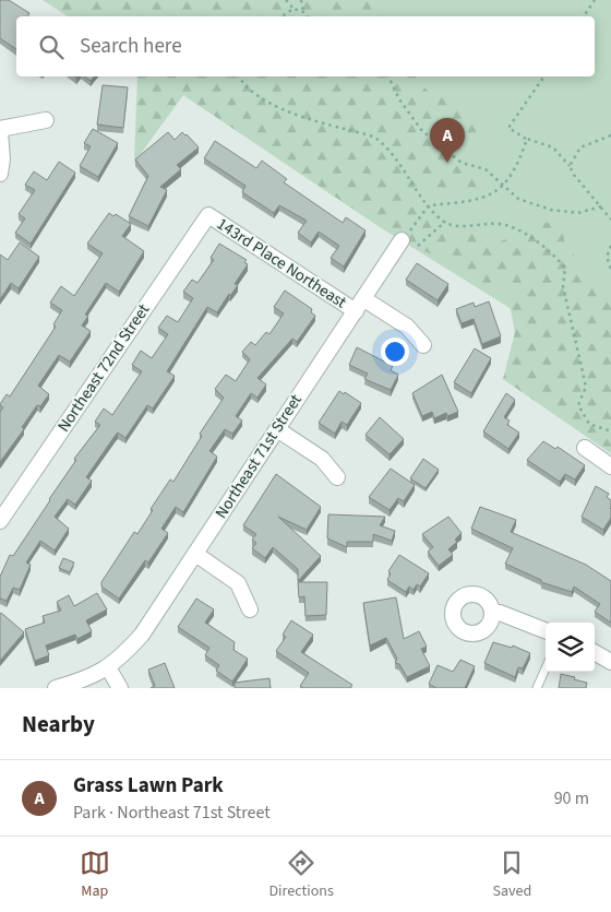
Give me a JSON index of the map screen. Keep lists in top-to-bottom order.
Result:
{
  "streets": {
    "street": ["143rd Place Northeast", "Northeast 72nd Street", "Northeast 71st Street"]
  },
  "crossings": [
    ["143rd Place Northeast", "Northeast 72nd Street"],
    ["143rd Place Northeast", "Northeast 71st Street"]
  ],
  "page": {
    "search": "Search here",
    "pins": "A",
    "heading": "Nearby",
    "list": [
      {
        "mark": "A",
        "name": "Grass Lawn Park",
        "note": "Park · Northeast 71st Street",
        "value": "90 m"
      }
    ],
    "nav": ["Map", "Directions", "Saved"]
  }
}
